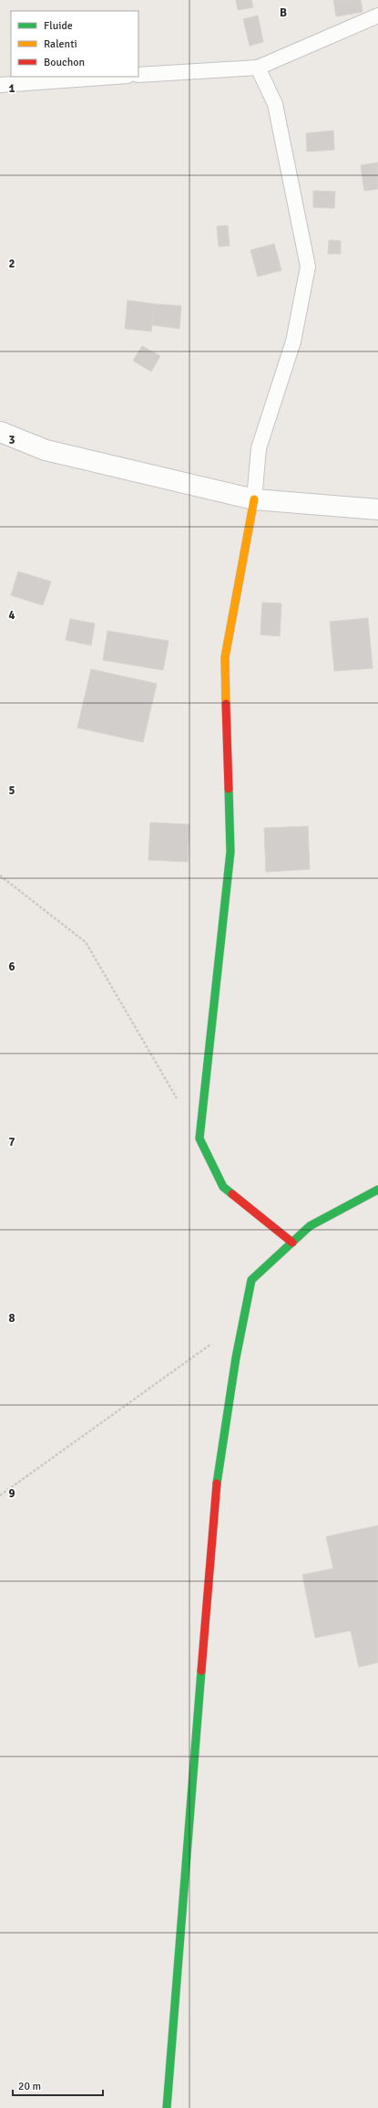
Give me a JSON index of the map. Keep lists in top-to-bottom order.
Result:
{
  "legend": ["Fluide", "Ralenti", "Bouchon"],
  "scale_bar": "20 m",
  "grid": {
    "columns": ["B"],
    "rows": [
      "1",
      "2",
      "3",
      "4",
      "5",
      "6",
      "7",
      "8",
      "9"
    ]
  }
}
